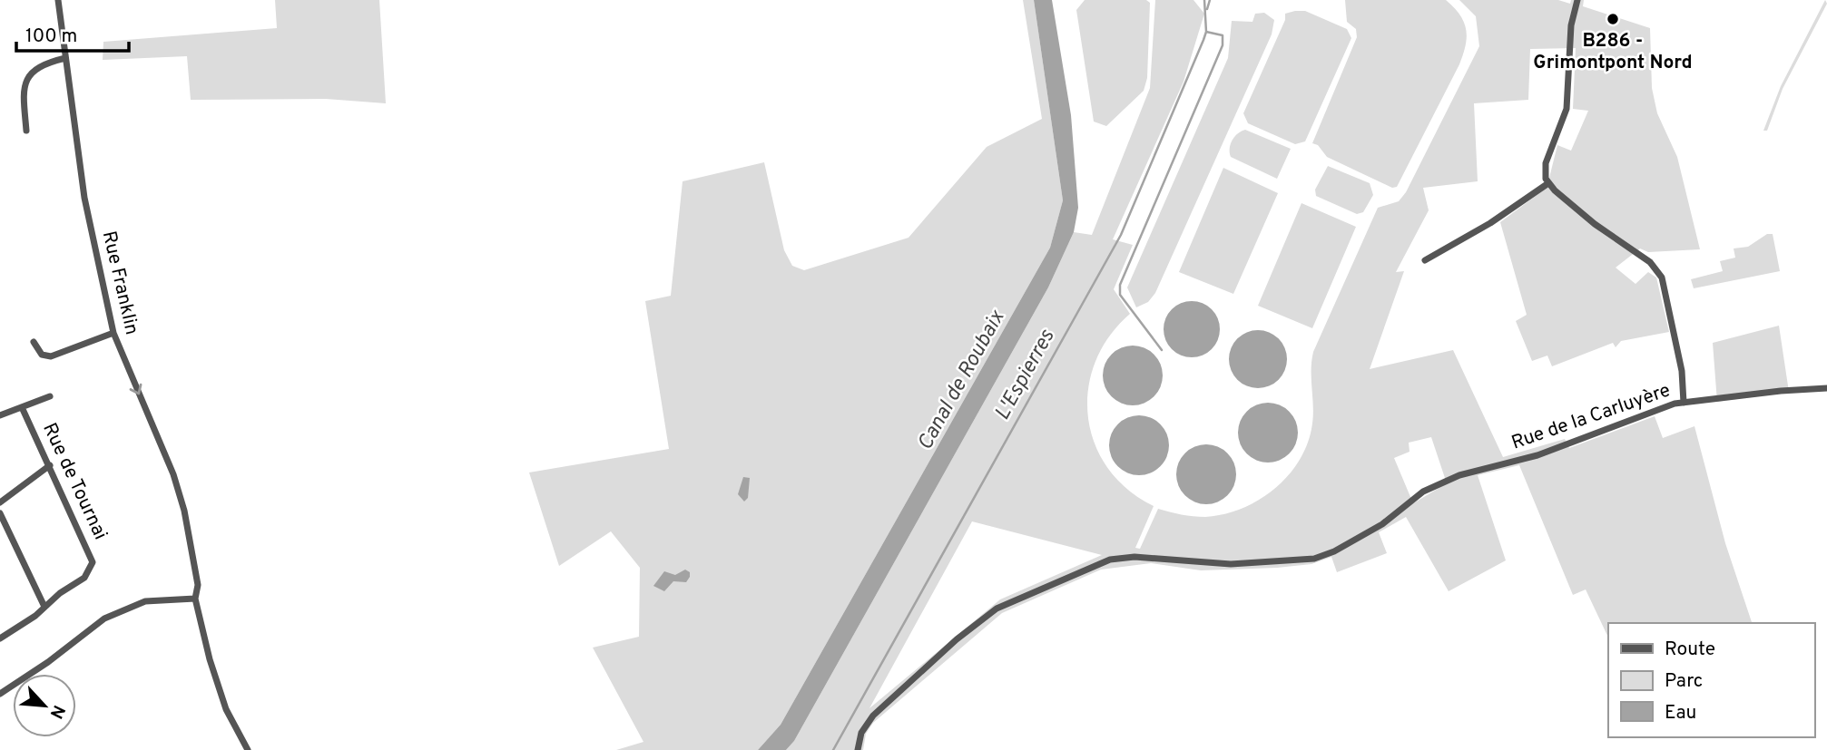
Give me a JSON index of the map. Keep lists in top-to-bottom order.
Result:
{
  "streets": {
    "street": ["Rue Franklin", "Rue de la Carluyère", "Rue de Tournai"]
  },
  "one_way": ["Rue Franklin"],
  "water": ["L'Espierres", "Canal de Roubaix"],
  "places": ["B286 - Grimontpont Nord"],
  "legend": ["Route", "Parc", "Eau"],
  "scale_bar": "100 m",
  "north": "bottom right"
}
